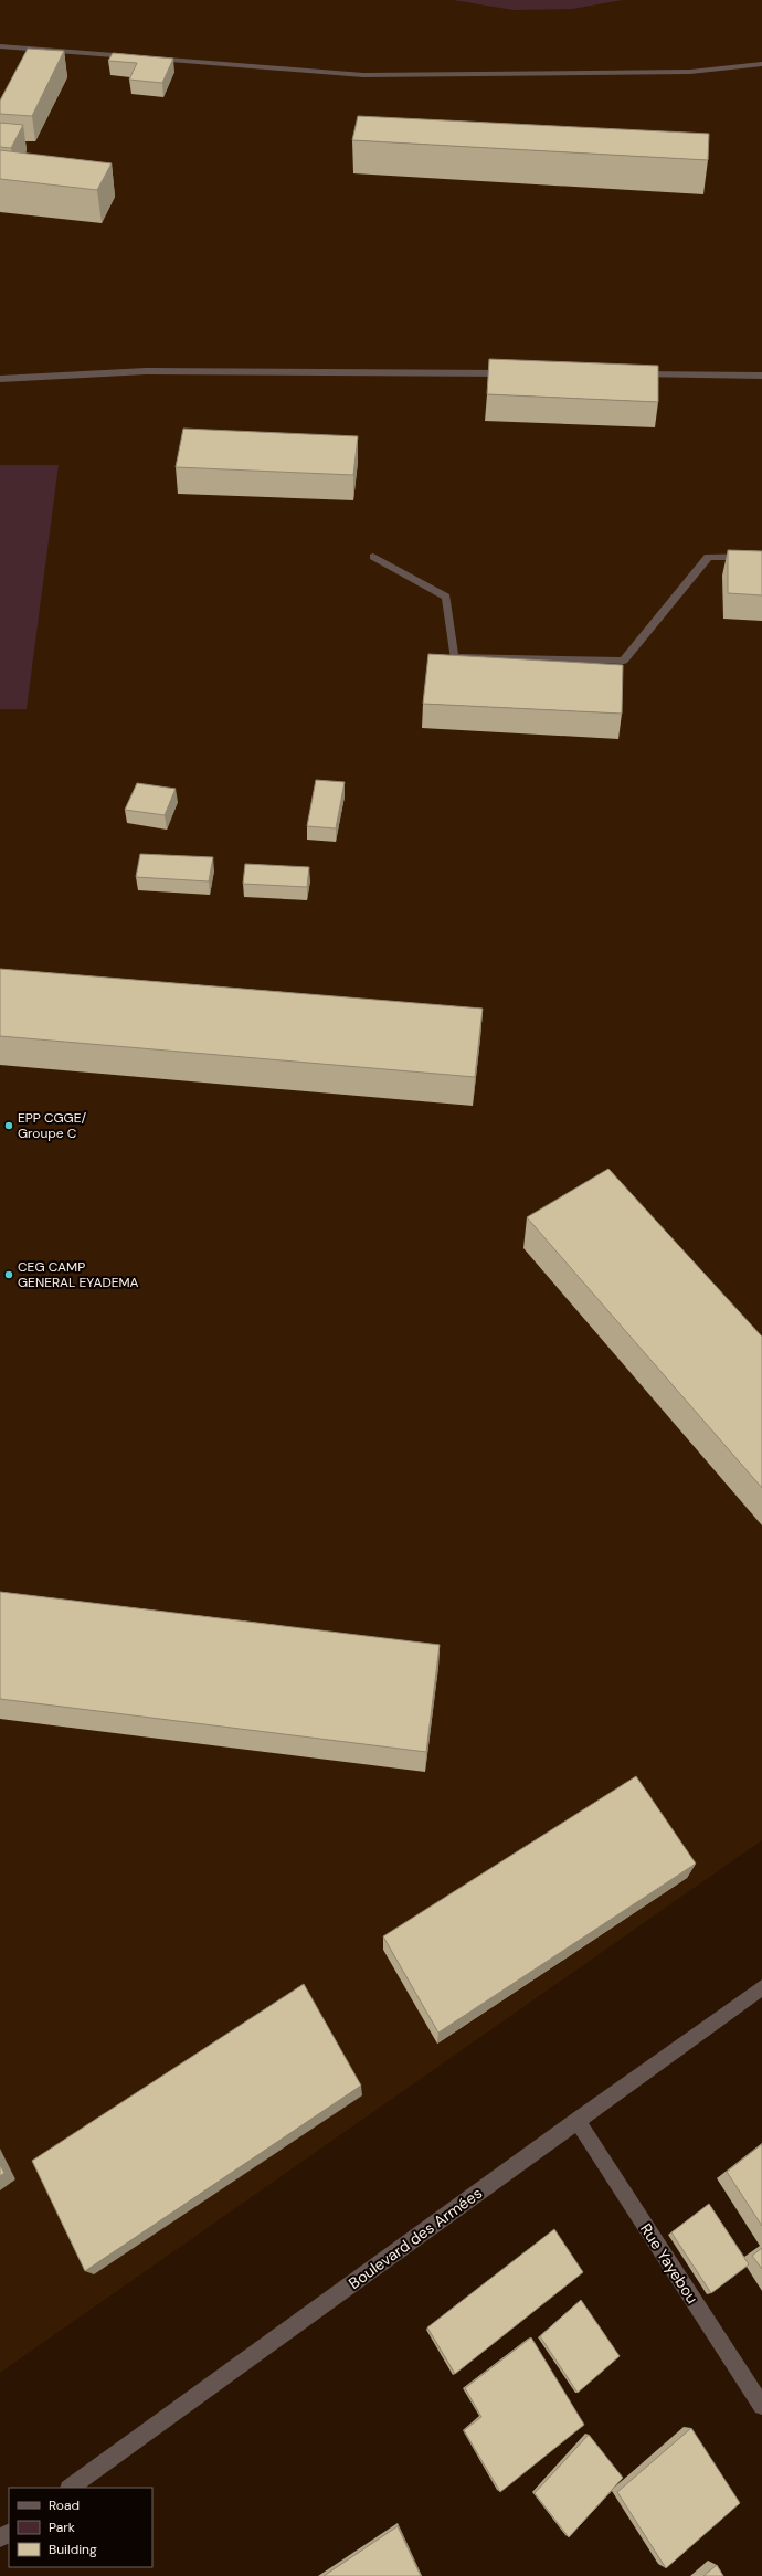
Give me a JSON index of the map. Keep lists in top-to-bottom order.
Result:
{
  "streets": {
    "street": ["Boulevard des Armées", "Rue Yayebou"]
  },
  "crossings": [
    ["Boulevard des Armées", "Rue Yayebou"]
  ],
  "places": ["EPP CGGE/ Groupe C", "CEG CAMP GENERAL EYADEMA"],
  "legend": ["Road", "Park", "Building"]
}
